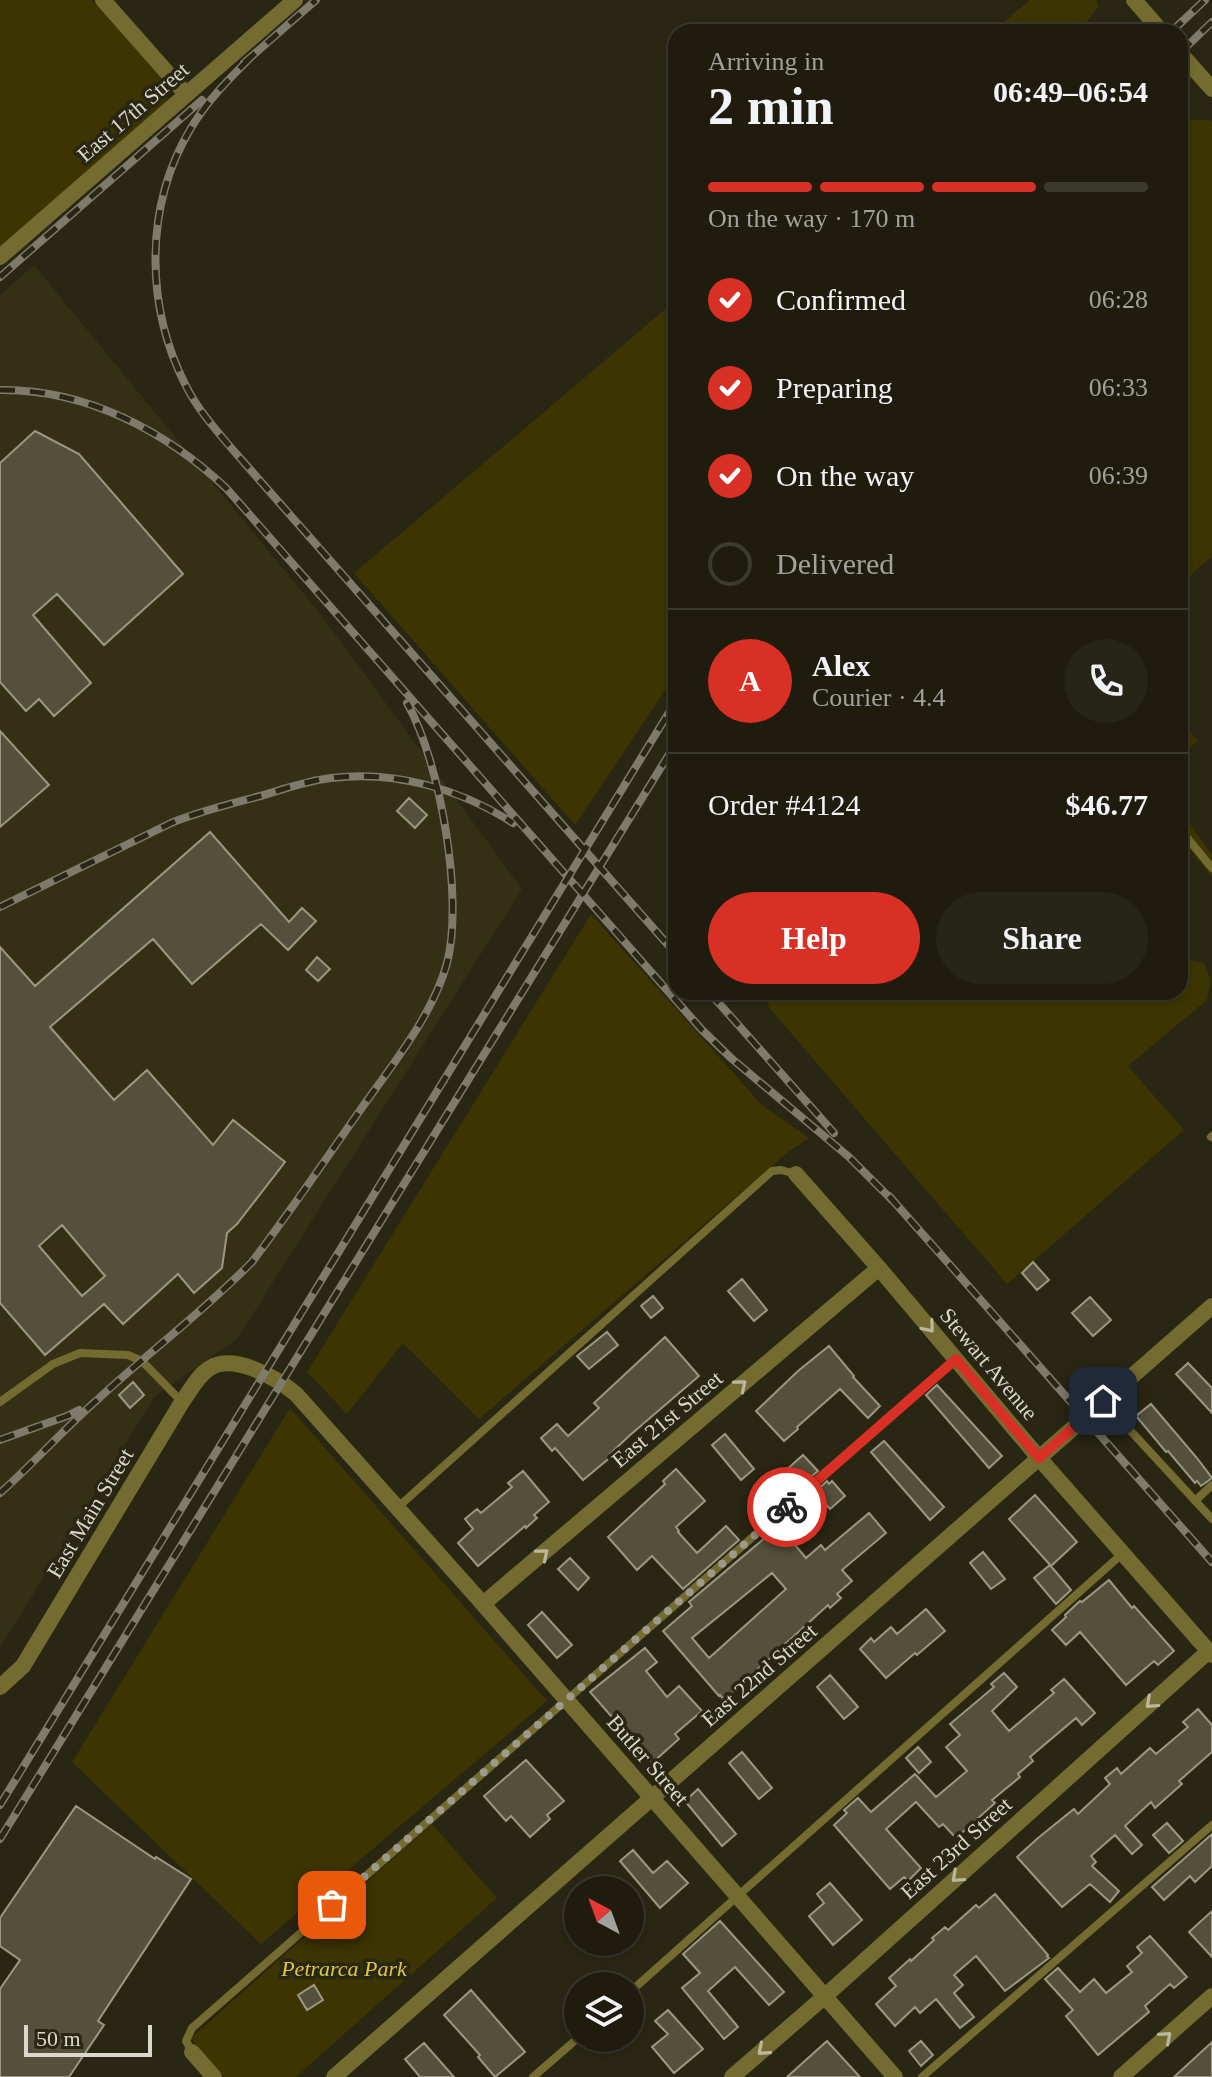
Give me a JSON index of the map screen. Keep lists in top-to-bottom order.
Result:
{
  "streets": {
    "street": [
      "East 17th Street",
      "Stewart Avenue",
      "East 21st Street",
      "East Main Street",
      "East 22nd Street",
      "Butler Street",
      "East 23rd Street"
    ]
  },
  "crossings": [
    ["Stewart Avenue", "East 21st Street"],
    ["Stewart Avenue", "East 22nd Street"],
    ["Stewart Avenue", "East 23rd Street"],
    ["East 21st Street", "Butler Street"],
    ["East Main Street", "Butler Street"],
    ["East 22nd Street", "Butler Street"],
    ["Butler Street", "East 23rd Street"]
  ],
  "one_way": ["East 21st Street", "East 23rd Street"],
  "parks": ["Petrarca Park"],
  "scale_bar": "50 m",
  "north": "top left",
  "page": {
    "heading": ["2 min", "Arriving in", "06:49–06:54"],
    "panel": [
      "Alex",
      "Courier · 4.4",
      "Order #4124",
      "$46.77"
    ],
    "bar": "On the way · 170 m",
    "list": [
      ["Confirmed", "06:28"],
      ["Preparing", "06:33"],
      ["On the way", "06:39"],
      "Delivered"
    ],
    "round": "A",
    "buttons": ["Help", "Share"],
    "scale": "50 m"
  }
}
